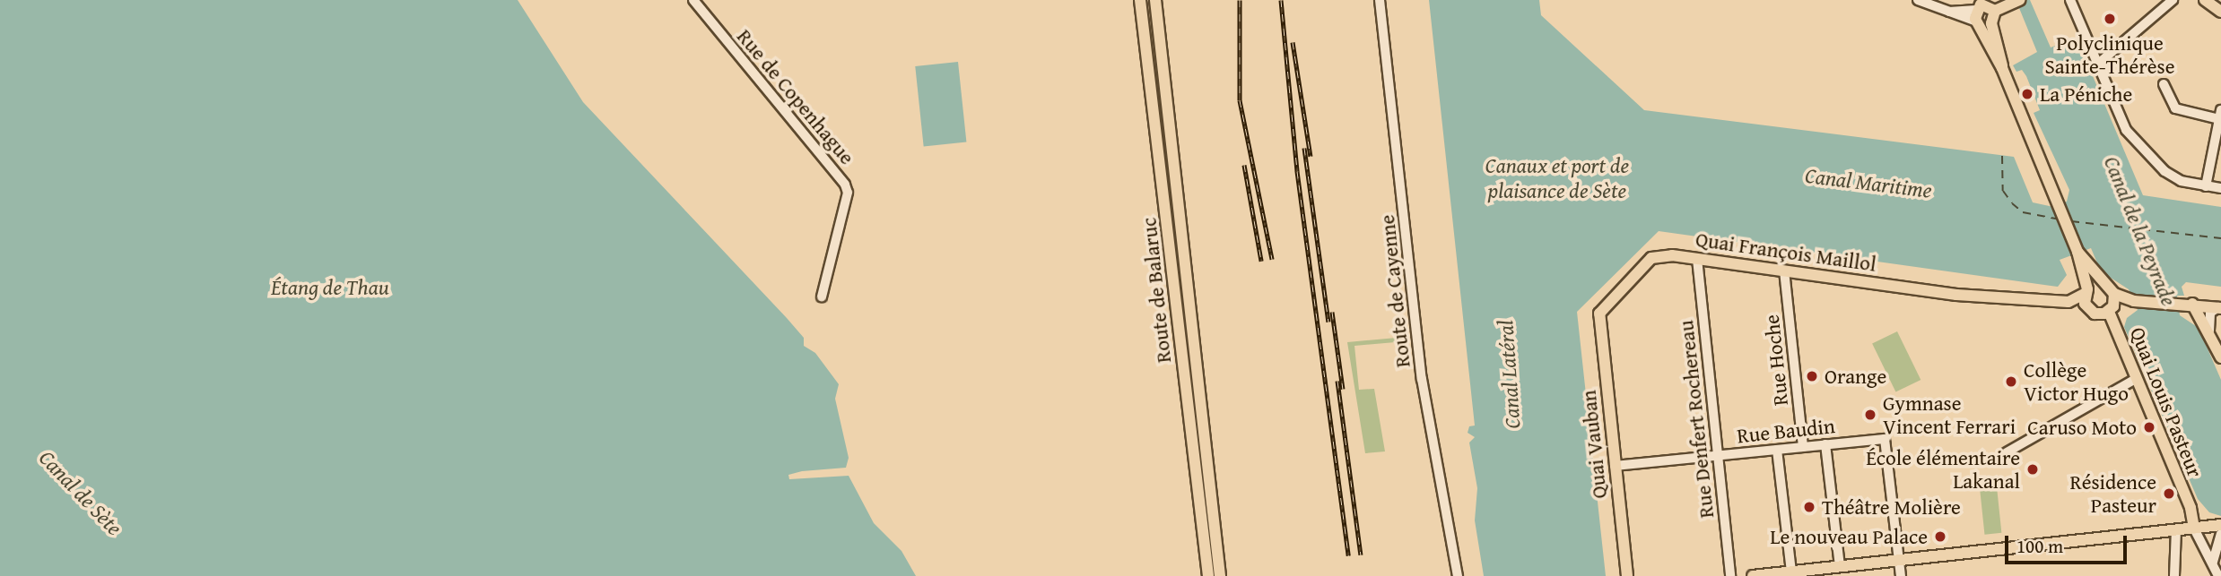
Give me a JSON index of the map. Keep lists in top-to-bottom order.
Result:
{
  "streets": {
    "main road": [
      "Quai François Maillol",
      "Route de Balaruc",
      "Quai Louis Pasteur",
      "Quai Vauban"
    ],
    "street": [
      "Rue de Copenhague",
      "Route de Cayenne",
      "Rue Hoche",
      "Rue Denfert Rochereau",
      "Rue Baudin"
    ]
  },
  "crossings": [
    ["Quai François Maillol", "Rue Hoche"],
    ["Quai François Maillol", "Quai Louis Pasteur"],
    ["Quai François Maillol", "Rue Denfert Rochereau"],
    ["Quai François Maillol", "Quai Vauban"],
    ["Rue Hoche", "Rue Baudin"],
    ["Rue Denfert Rochereau", "Rue Baudin"],
    ["Rue Baudin", "Quai Vauban"]
  ],
  "water": [
    "Canaux et port de plaisance de Sète",
    "Canal Maritime",
    "Canal de la Peyrade",
    "Étang de Thau",
    "Canal Latéral",
    "Canal de Sète"
  ],
  "places": [
    "Polyclinique Sainte-Thérèse",
    "La Péniche",
    "Orange",
    "Collège Victor Hugo",
    "Gymnase Vincent Ferrari",
    "Caruso Moto",
    "École élémentaire Lakanal",
    "Résidence Pasteur",
    "Théâtre Molière",
    "Le nouveau Palace"
  ],
  "scale_bar": "100 m"
}
